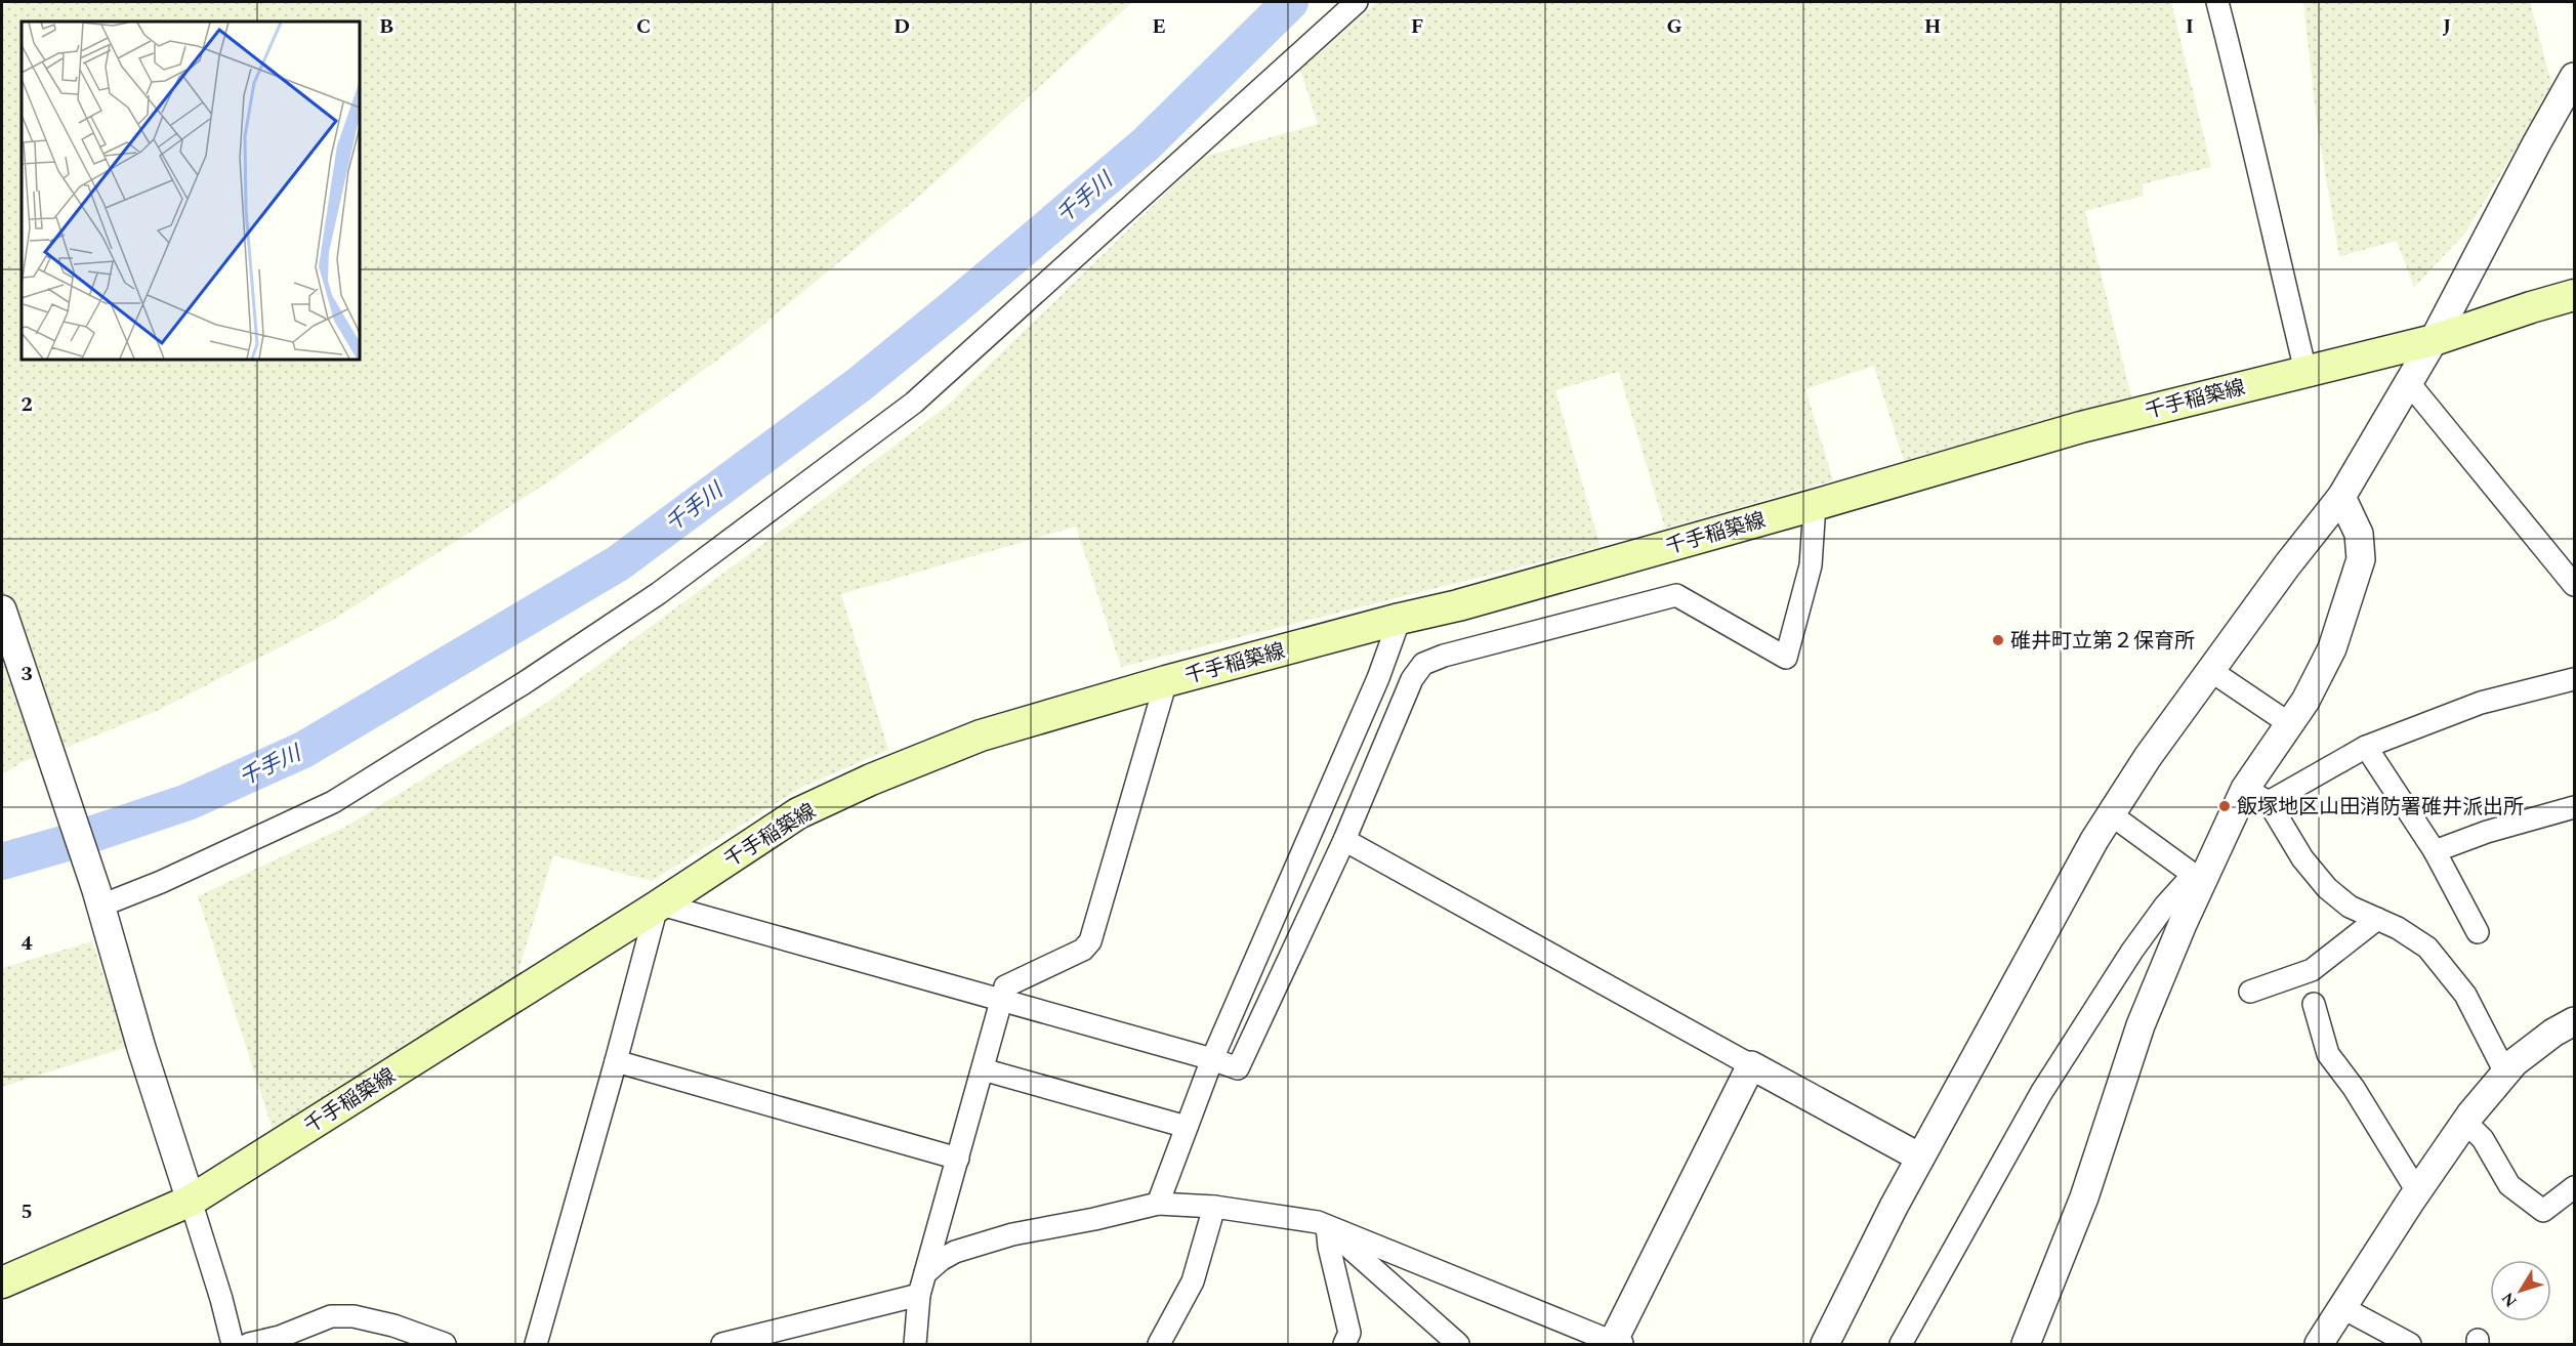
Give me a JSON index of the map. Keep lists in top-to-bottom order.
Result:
{
  "streets": {
    "main road": ["千手稲築線"]
  },
  "water": ["千手川"],
  "places": ["碓井町立第２保育所", "飯塚地区山田消防署碓井派出所"],
  "north": "bottom left",
  "grid": {
    "columns": [
      "B",
      "C",
      "D",
      "E",
      "F",
      "G",
      "H",
      "I",
      "J"
    ],
    "rows": [
      "2",
      "3",
      "4",
      "5"
    ]
  }
}
